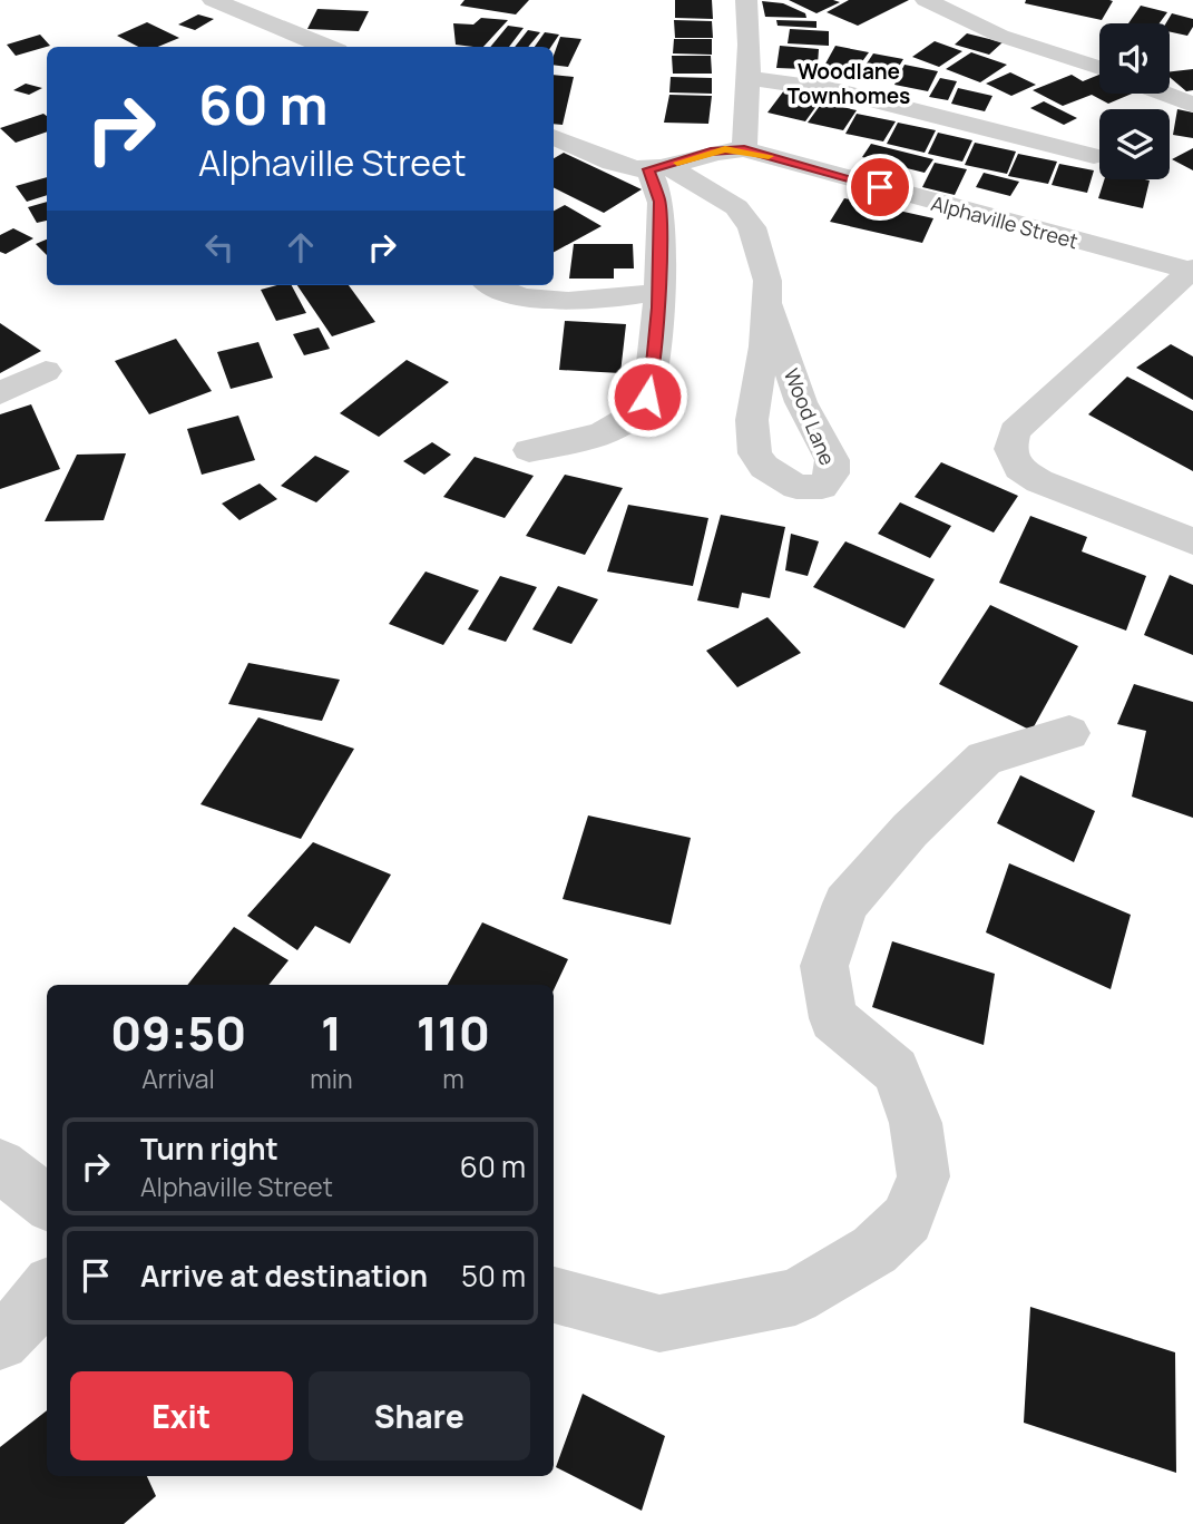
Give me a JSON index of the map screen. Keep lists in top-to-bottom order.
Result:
{
  "streets": {
    "street": ["Alphaville Street", "Wood Lane"]
  },
  "crossings": [
    ["Alphaville Street", "Wood Lane"]
  ],
  "districts": ["Woodlane Townhomes"],
  "page": {
    "turn": ["60 m", "Alphaville Street"],
    "eta": [
      "09:50",
      "Arrival",
      "1",
      "min",
      "110",
      "m"
    ],
    "list": [
      {
        "name": "Turn right",
        "note": "Alphaville Street",
        "value": "60 m"
      },
      {
        "name": "Arrive at destination",
        "value": "50 m"
      }
    ],
    "buttons": ["Exit", "Share"]
  }
}
